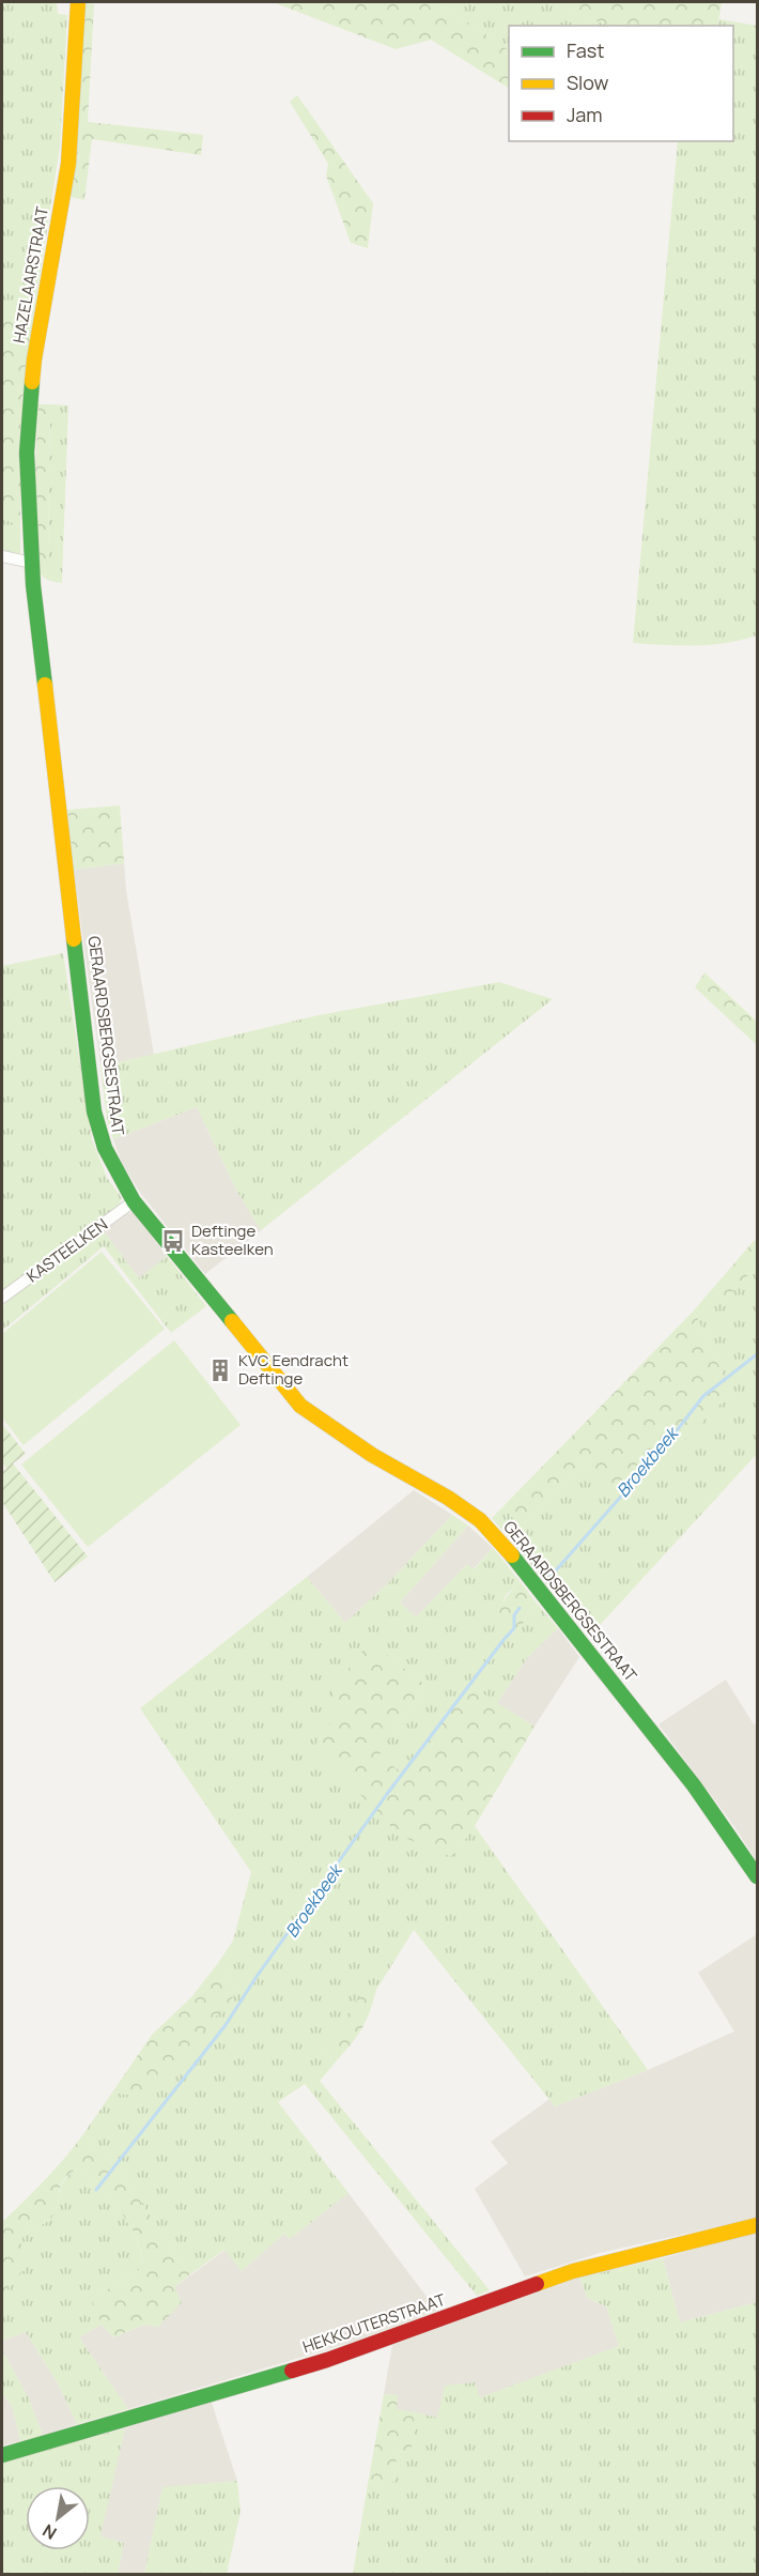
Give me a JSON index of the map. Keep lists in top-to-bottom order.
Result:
{
  "streets": {
    "street": [
      "HAZELAARSTRAAT",
      "GERAARDSBERGSESTRAAT",
      "KASTEELKEN",
      "HEKKOUTERSTRAAT"
    ]
  },
  "crossings": [
    ["HAZELAARSTRAAT", "GERAARDSBERGSESTRAAT"],
    ["GERAARDSBERGSESTRAAT", "KASTEELKEN"]
  ],
  "water": ["Broekbeek"],
  "places": {
    "bus stop": ["Deftinge Kasteelken"],
    "building": ["KVC Eendracht Deftinge"]
  },
  "legend": ["Fast", "Slow", "Jam"],
  "north": "bottom left"
}
